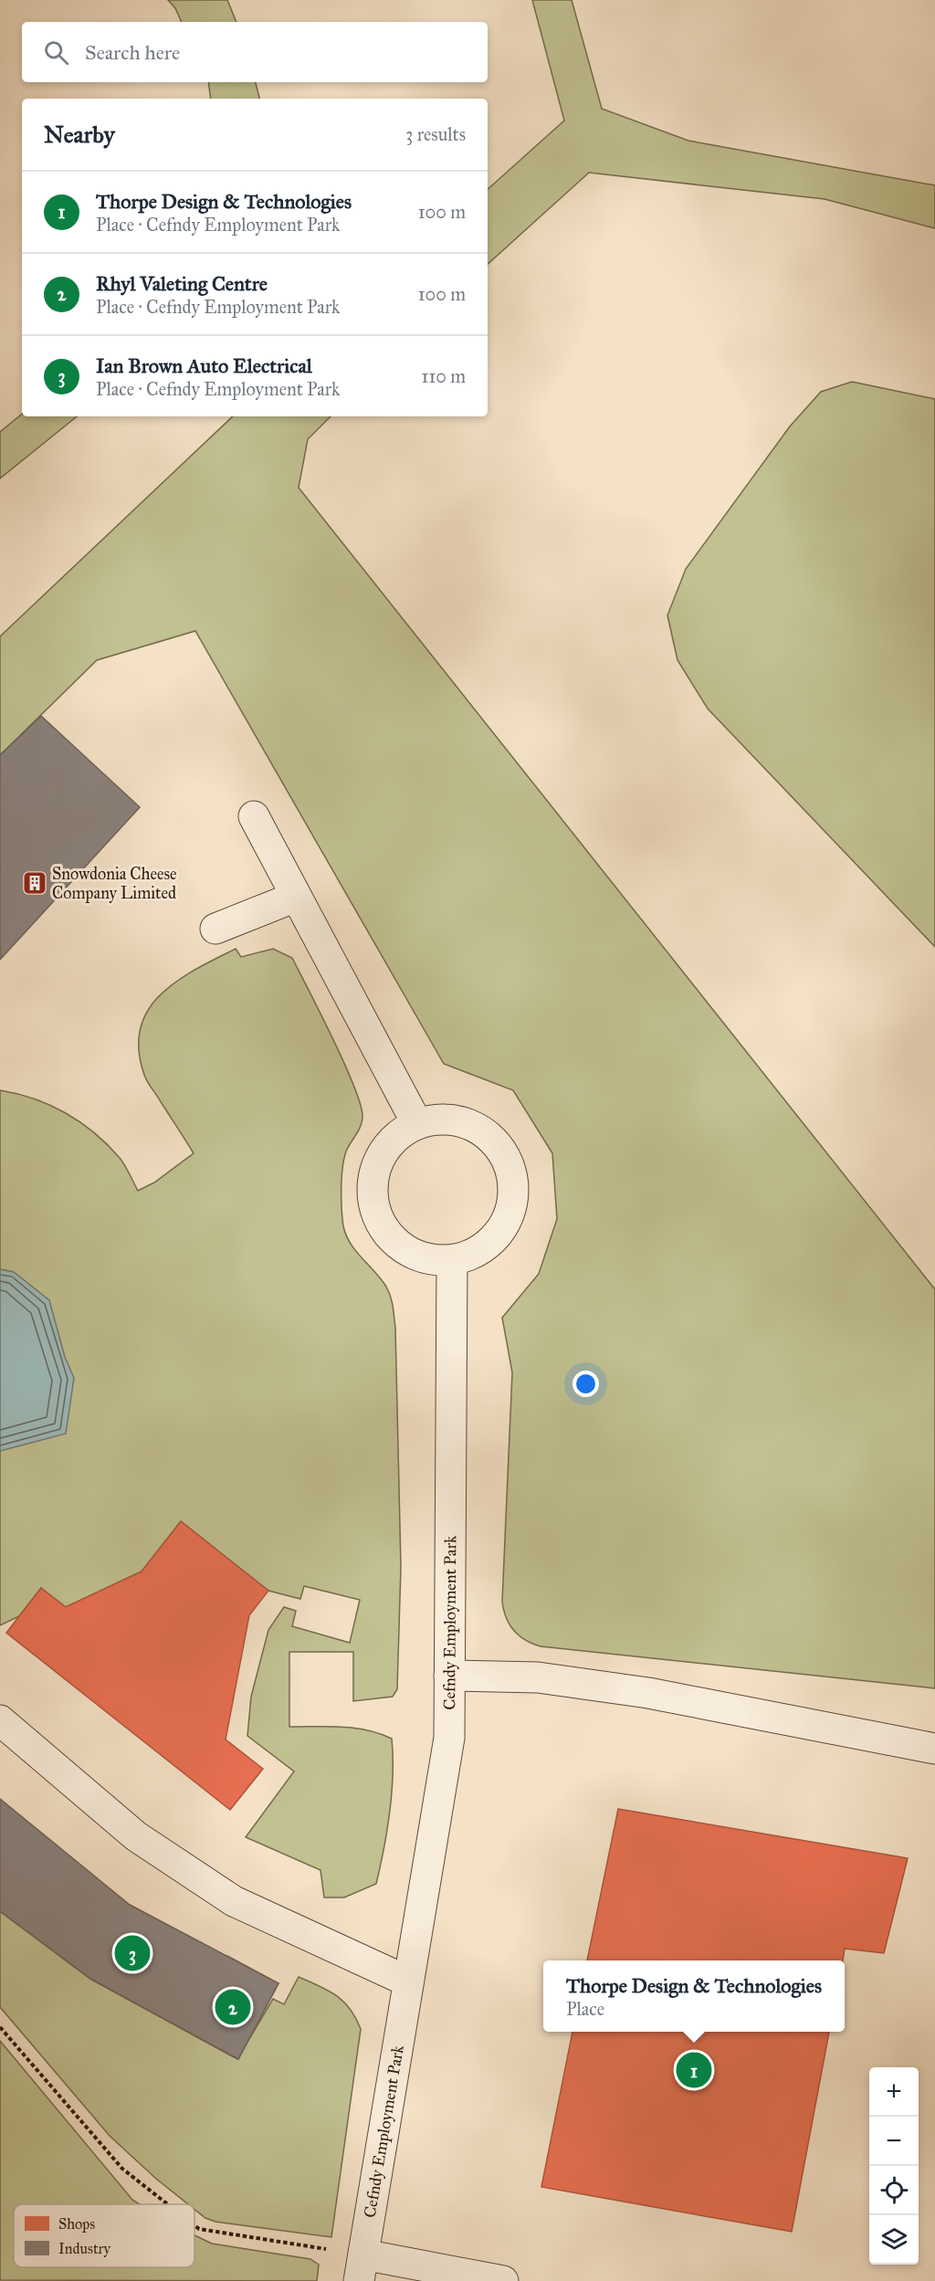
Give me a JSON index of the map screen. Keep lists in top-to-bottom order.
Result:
{
  "streets": {
    "street": ["Cefndy Employment Park"]
  },
  "places": {
    "building": ["Snowdonia Cheese Company Limited"]
  },
  "legend": ["Shops", "Industry"],
  "page": {
    "search": "Search here",
    "heading": ["Nearby", "3 results"],
    "list": [
      {
        "mark": "1",
        "name": "Thorpe Design & Technologies",
        "note": "Place · Cefndy Employment Park",
        "value": "100 m"
      },
      {
        "mark": "2",
        "name": "Rhyl Valeting Centre",
        "note": "Place · Cefndy Employment Park",
        "value": "100 m"
      },
      {
        "mark": "3",
        "name": "Ian Brown Auto Electrical",
        "note": "Place · Cefndy Employment Park",
        "value": "110 m"
      }
    ],
    "pins": ["3", "2", "1"],
    "popup": ["Thorpe Design & Technologies", "Place"],
    "map_buttons": ["+", "−"]
  }
}
